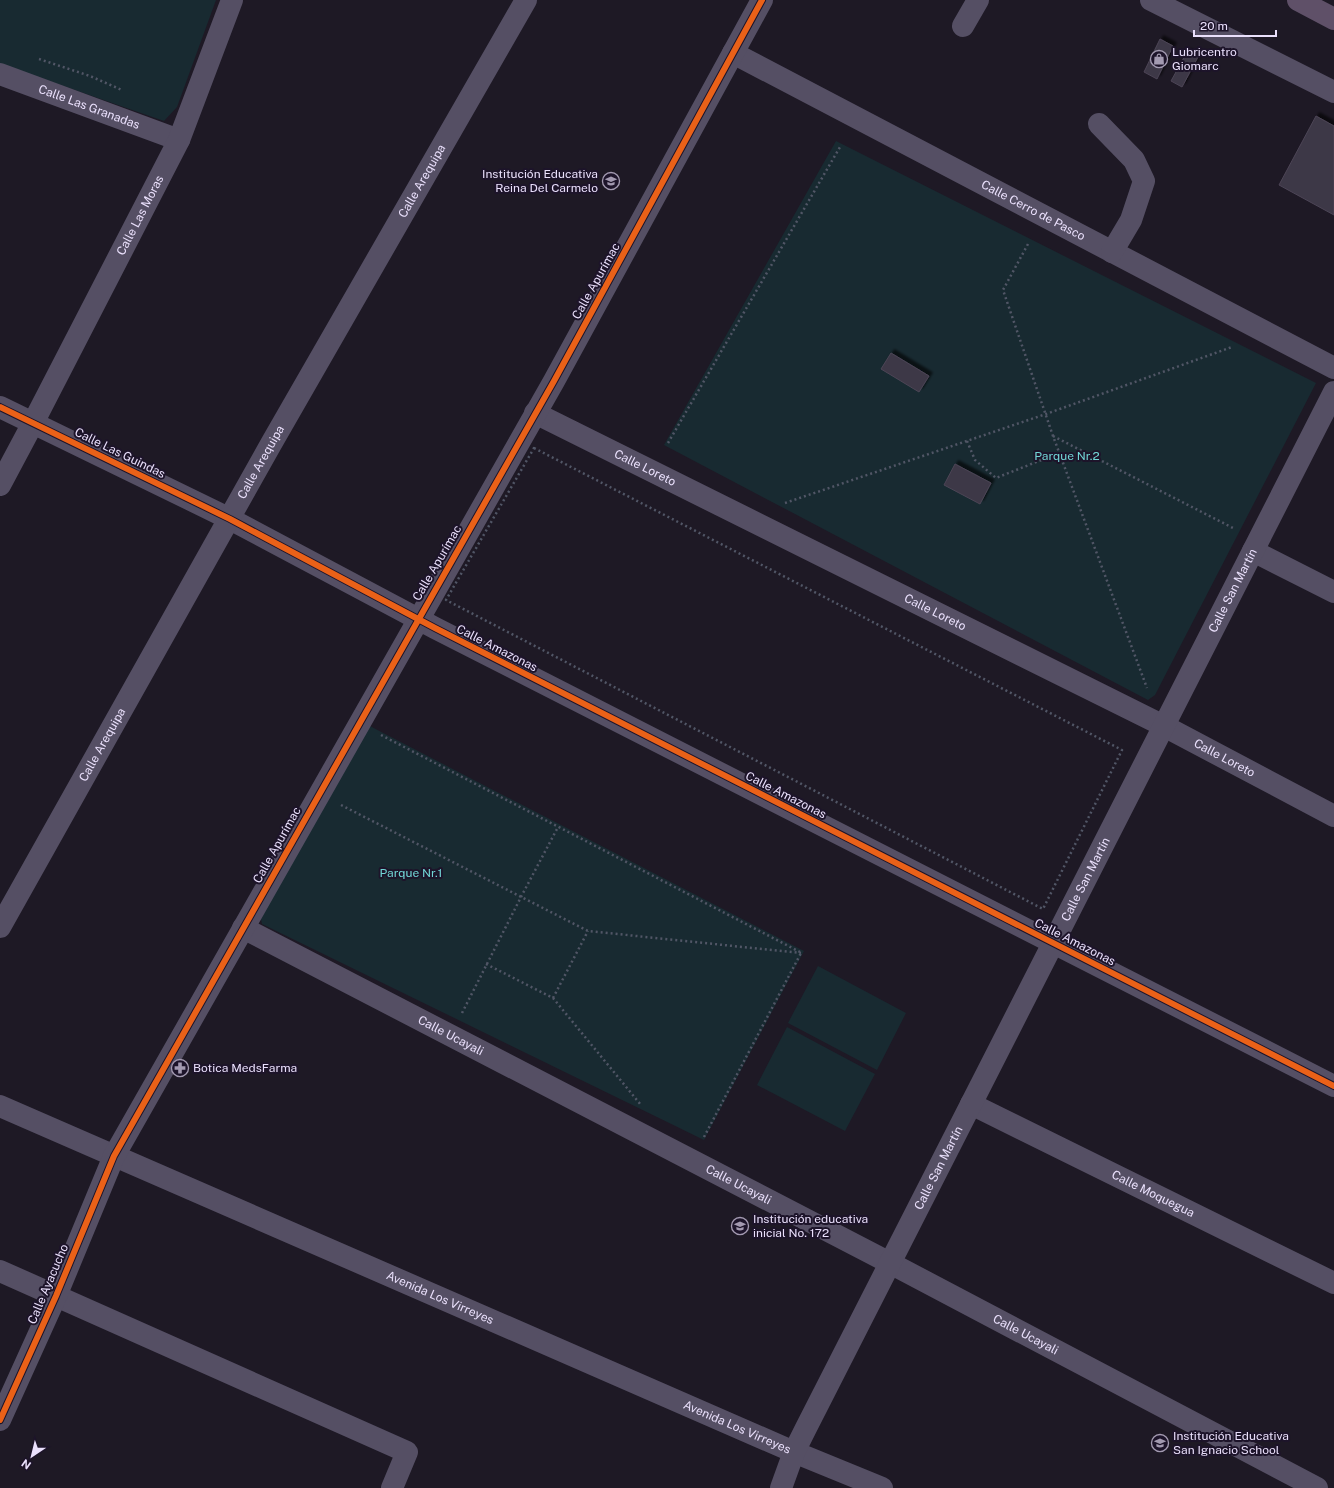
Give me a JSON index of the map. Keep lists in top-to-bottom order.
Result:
{
  "streets": {
    "street": [
      "Calle Las Granadas",
      "Calle Arequipa",
      "Calle Cerro de Pasco",
      "Calle Las Moras",
      "Calle Apurímac",
      "Calle Las Guindas",
      "Calle Loreto",
      "Calle San Martín",
      "Calle Amazonas",
      "Calle Ucayali",
      "Calle Moquegua",
      "Calle Ayacucho",
      "Avenida Los Virreyes"
    ]
  },
  "crossings": [
    ["Calle Las Granadas", "Calle Las Moras"],
    ["Calle Arequipa", "Calle Las Guindas"],
    ["Calle Arequipa", "Calle Amazonas"],
    ["Calle Cerro de Pasco", "Calle Apurímac"],
    ["Calle Las Moras", "Calle Las Guindas"],
    ["Calle Apurímac", "Calle Loreto"],
    ["Calle Apurímac", "Calle Amazonas"],
    ["Calle Apurímac", "Calle Ucayali"],
    ["Calle Apurímac", "Calle Ayacucho"],
    ["Calle Apurímac", "Avenida Los Virreyes"],
    ["Calle Las Guindas", "Calle Amazonas"],
    ["Calle Loreto", "Calle San Martín"],
    ["Calle San Martín", "Calle Amazonas"],
    ["Calle San Martín", "Calle Ucayali"],
    ["Calle San Martín", "Calle Moquegua"],
    ["Calle San Martín", "Avenida Los Virreyes"],
    ["Calle Ayacucho", "Avenida Los Virreyes"]
  ],
  "parks": ["Parque Nr.2", "Parque Nr.1"],
  "places": {
    "shop": ["Lubricentro Giomarc"],
    "school or university": ["Institución Educativa Reina Del Carmelo", "Institución educativa inicial No. 172", "Institución Educativa San Ignacio School"],
    "pharmacy": ["Botica MedsFarma"]
  },
  "scale_bar": "20 m",
  "north": "bottom left"
}
